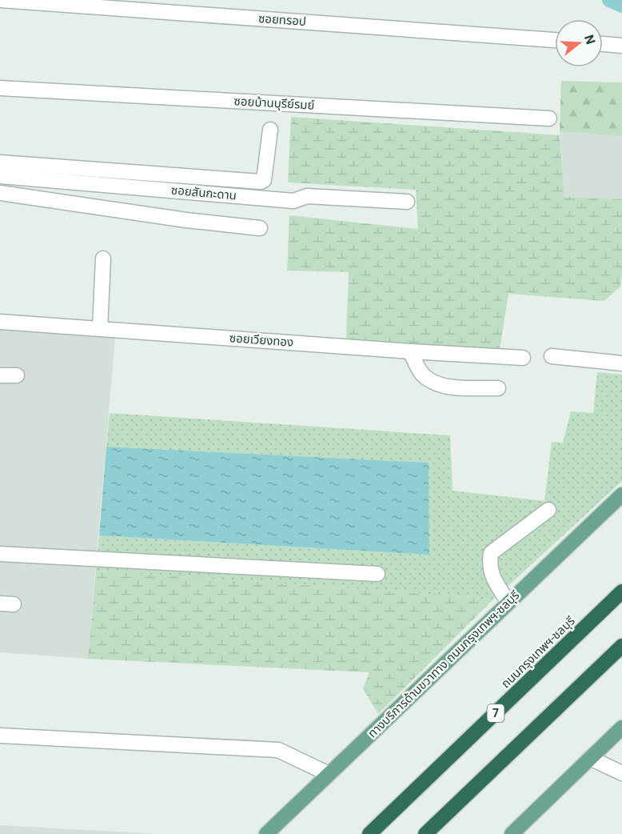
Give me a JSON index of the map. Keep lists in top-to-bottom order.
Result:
{
  "streets": {
    "highway": ["ถนนกรุงเทพฯ-ชลบุรี", "7"],
    "main road": ["ทางบริการด้านขวาทาง ถนนกรุงเทพฯ-ชลบุรี"],
    "street": [
      "ซอยทรอป",
      "ซอยบ้านบุรีย์รมย์",
      "ซอยสันกะดาน",
      "ซอยเวียงทอง"
    ]
  },
  "north": "right"
}
